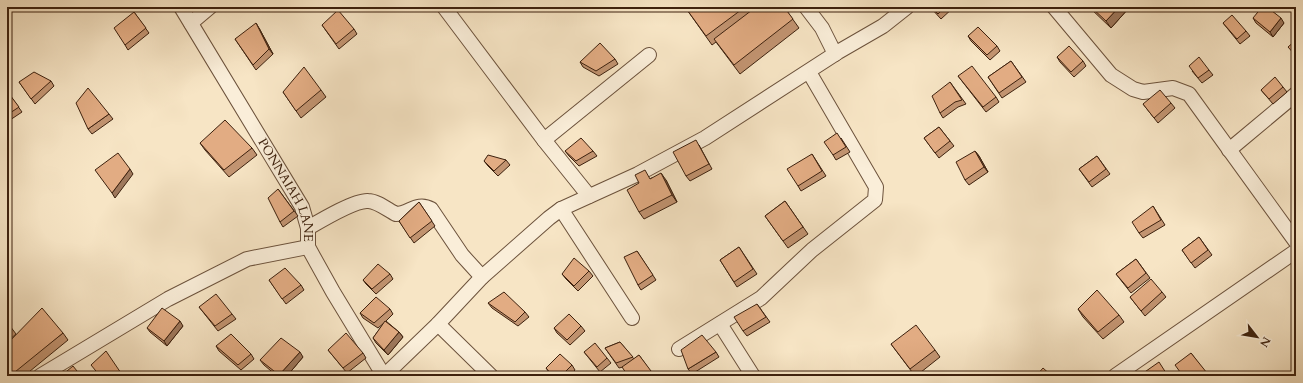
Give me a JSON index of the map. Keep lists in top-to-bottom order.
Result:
{
  "streets": {
    "street": ["PONNAIAH LANE"]
  },
  "north": "bottom right"
}
